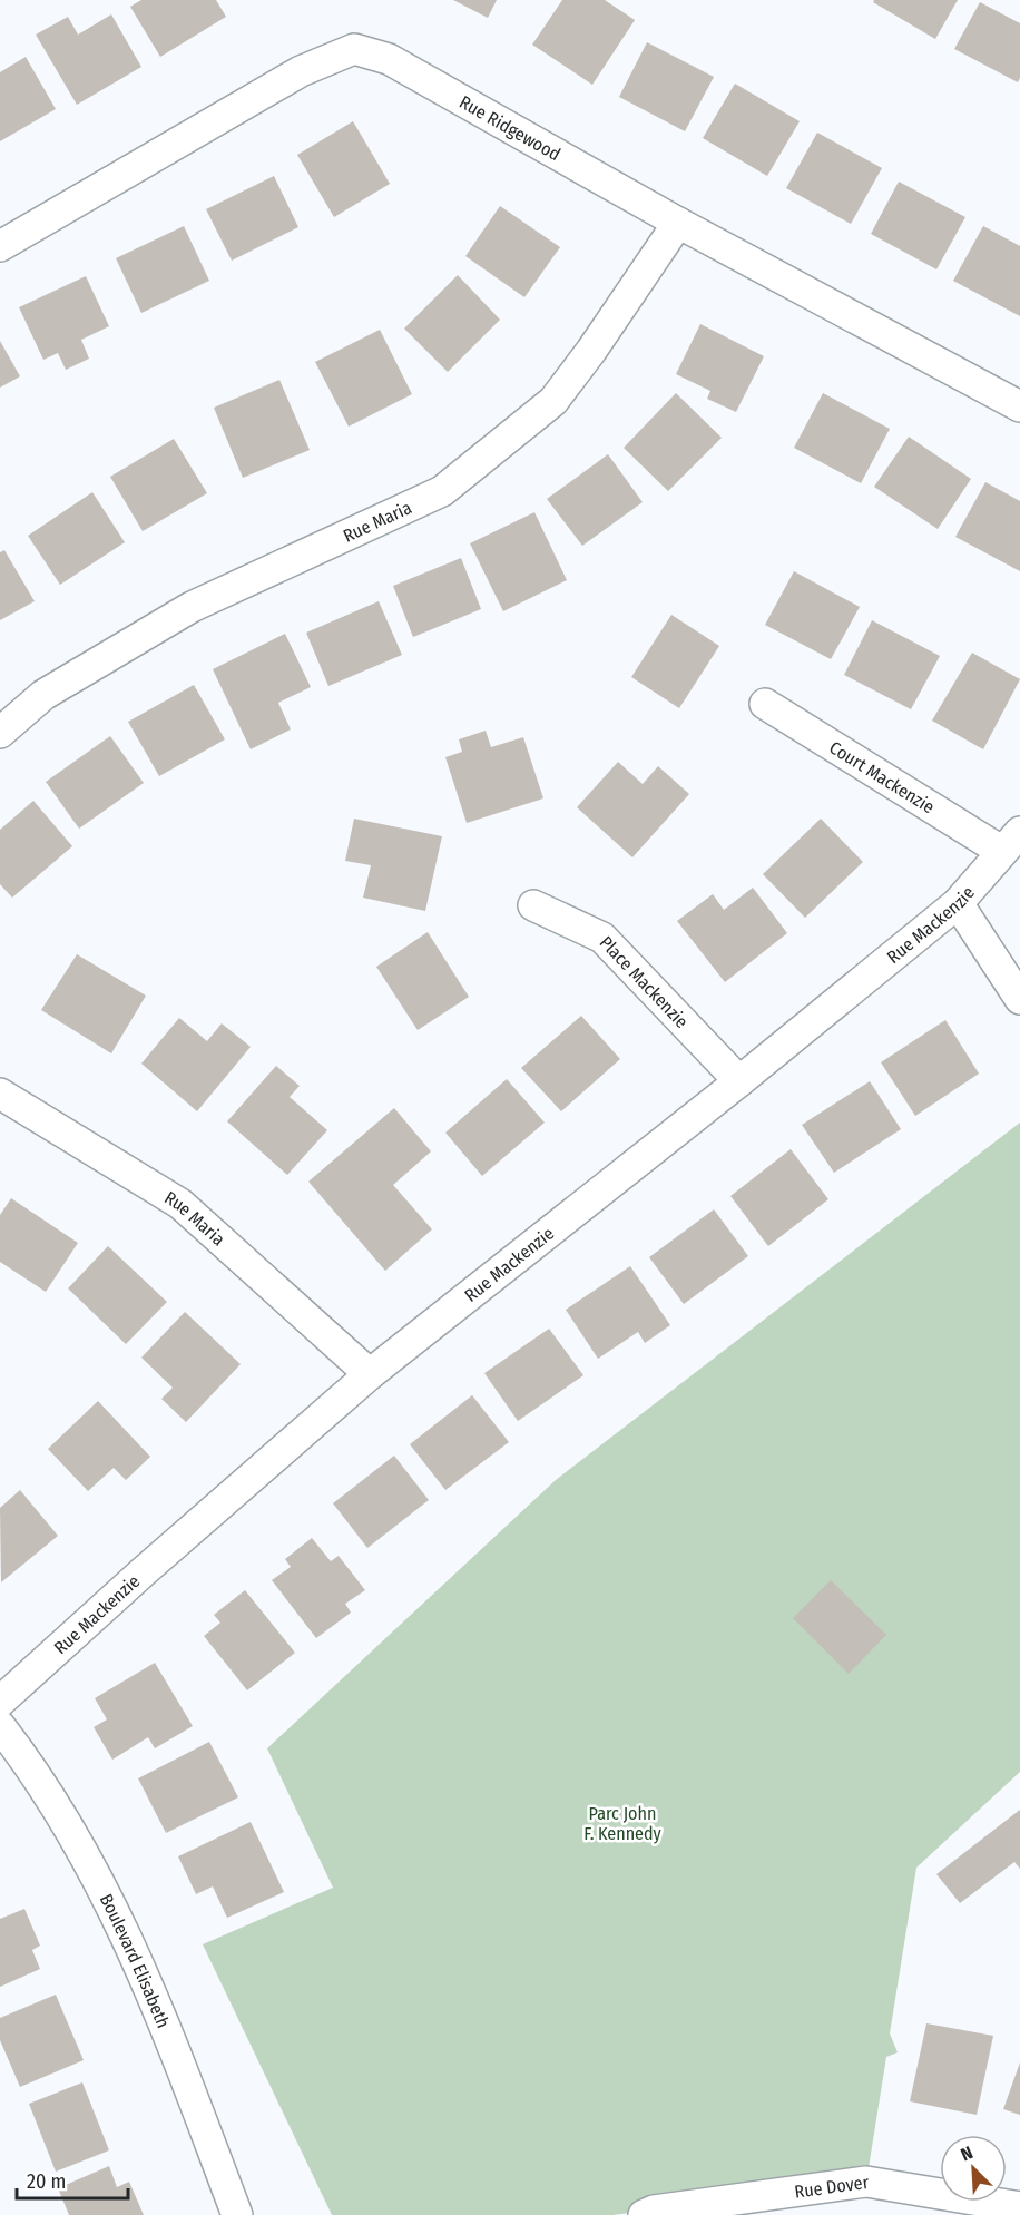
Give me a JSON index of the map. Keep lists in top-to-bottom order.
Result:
{
  "streets": {
    "street": [
      "Rue Ridgewood",
      "Rue Maria",
      "Court Mackenzie",
      "Rue Mackenzie",
      "Place Mackenzie",
      "Boulevard Elisabeth",
      "Rue Dover"
    ]
  },
  "crossings": [
    ["Rue Ridgewood", "Rue Maria"],
    ["Rue Maria", "Rue Mackenzie"],
    ["Court Mackenzie", "Rue Mackenzie"],
    ["Rue Mackenzie", "Place Mackenzie"]
  ],
  "parks": ["Parc John F. Kennedy"],
  "scale_bar": "20 m",
  "north": "top left"
}
